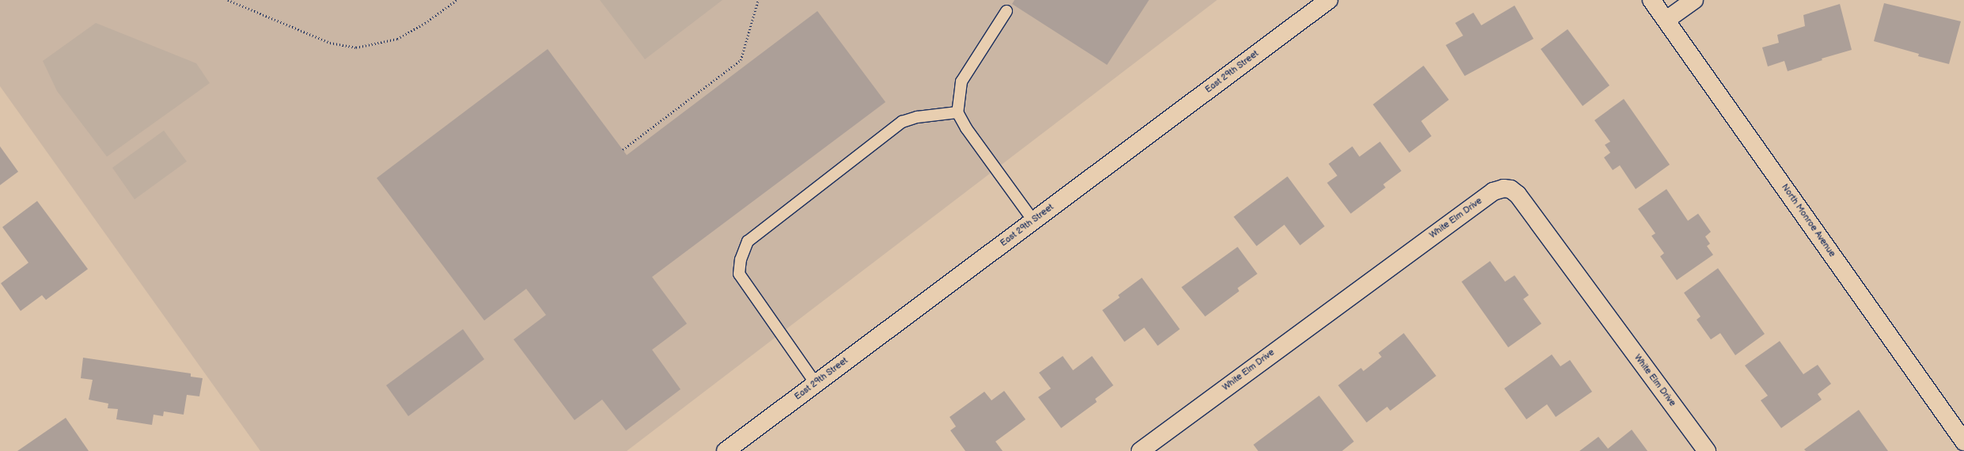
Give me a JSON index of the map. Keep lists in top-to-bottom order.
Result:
{
  "streets": {
    "street": ["East 29th Street", "White Elm Drive", "North Monroe Avenue"]
  }
}
